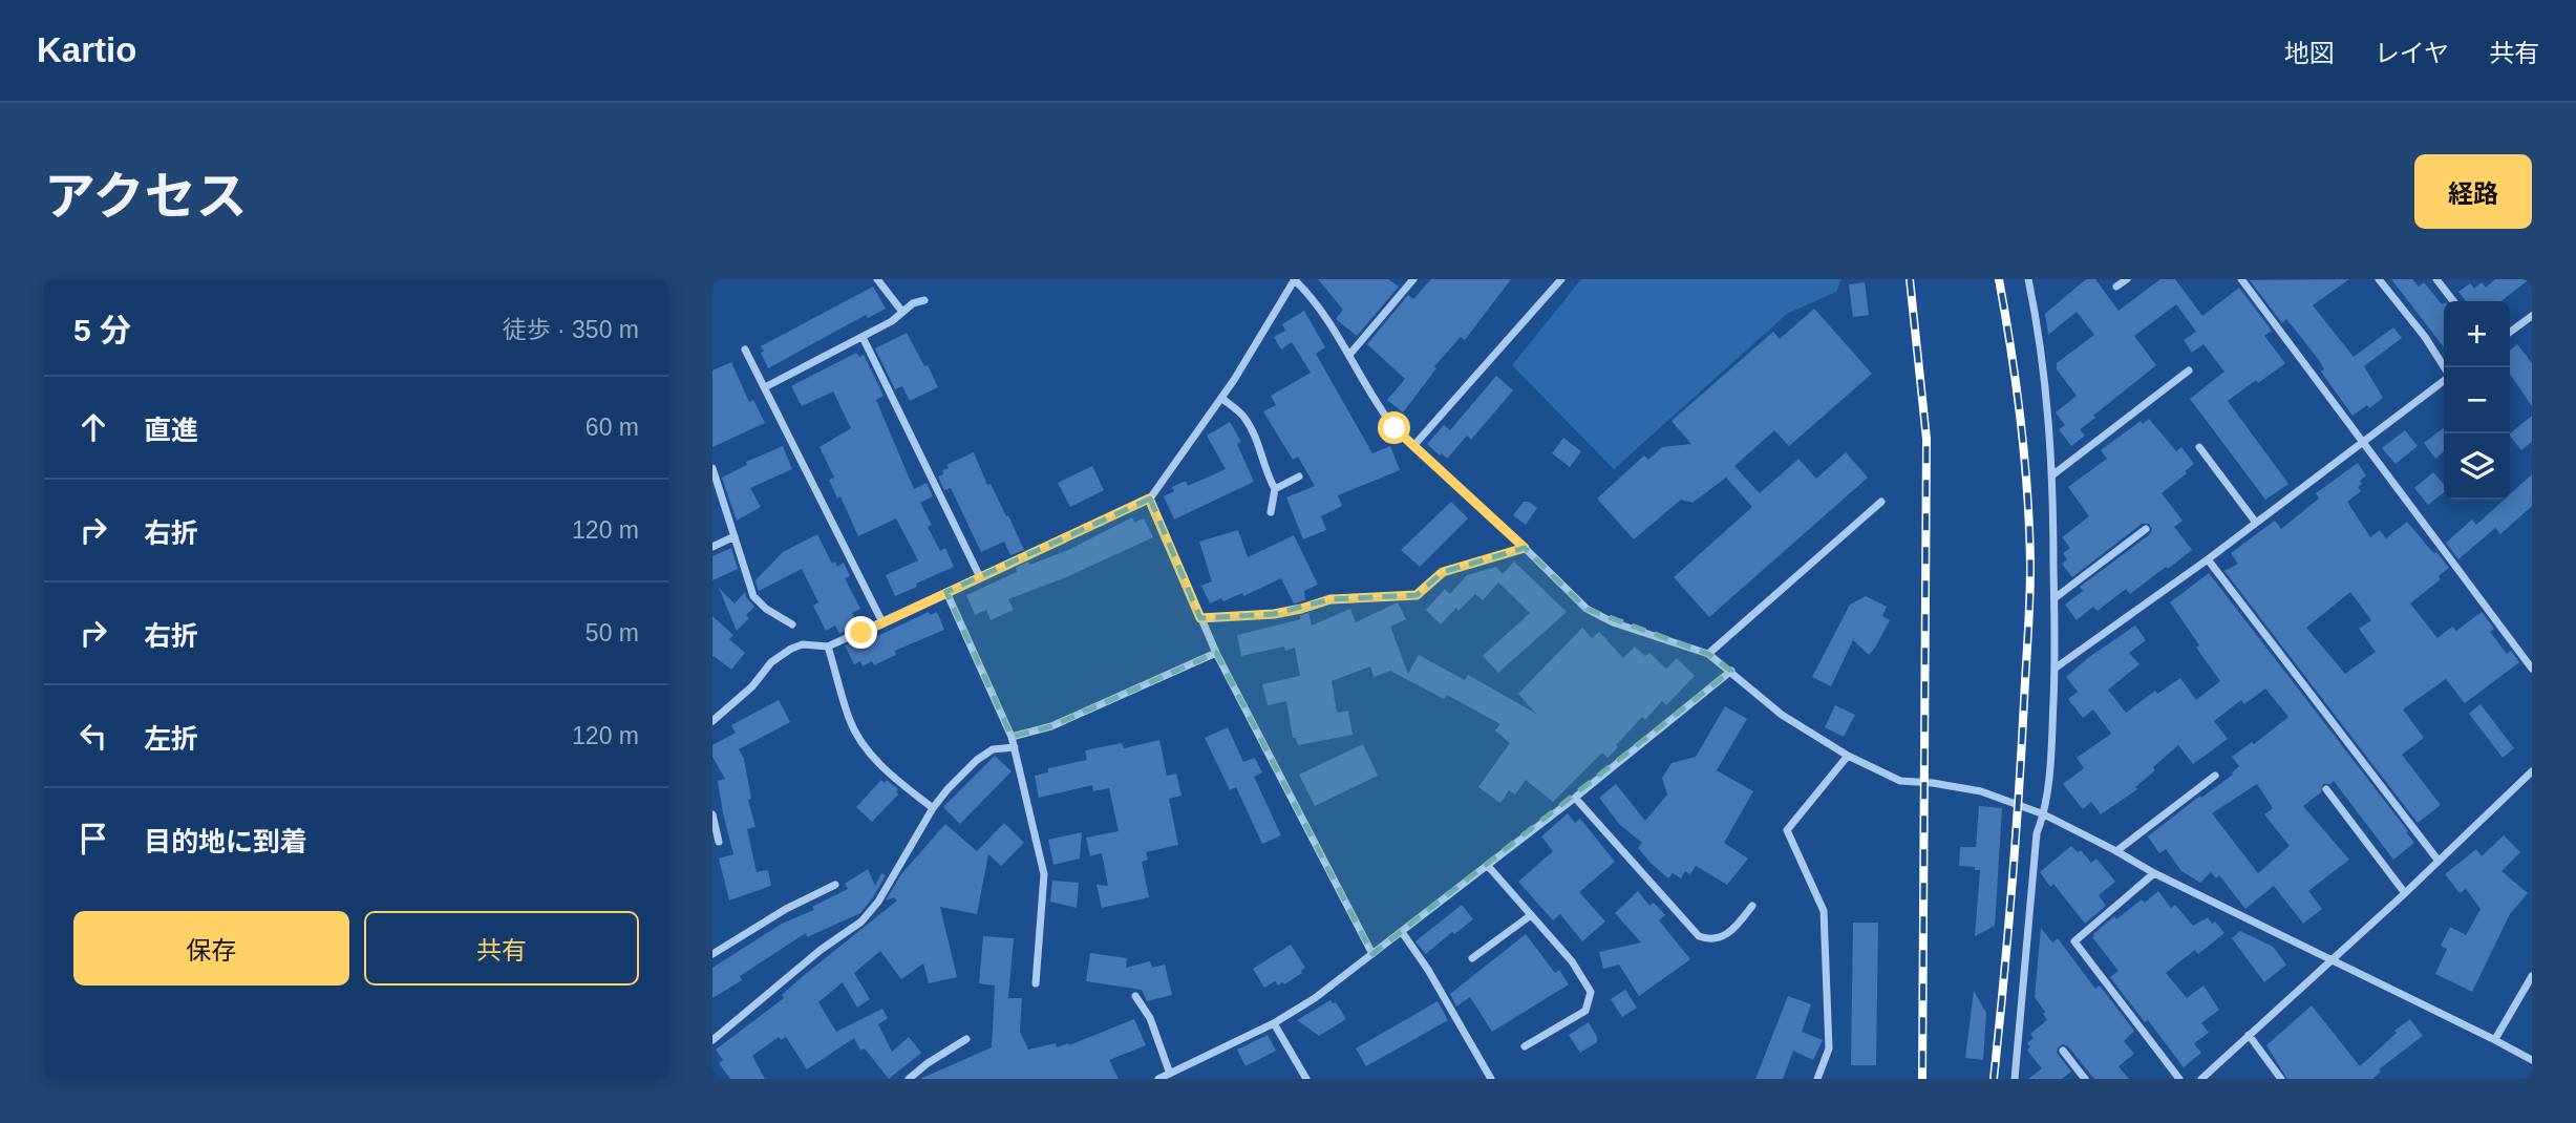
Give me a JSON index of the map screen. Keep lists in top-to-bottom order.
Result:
{
  "page": {
    "header": "Kartio",
    "nav": ["地図", "レイヤ", "共有"],
    "title": "アクセス",
    "buttons": [
      "経路",
      ["保存", "共有"]
    ],
    "heading": ["5 分", "徒歩 · 350 m"],
    "map_buttons": ["+", "−"],
    "list": [
      ["直進", "60 m"],
      ["右折", "120 m"],
      ["右折", "50 m"],
      ["左折", "120 m"],
      "目的地に到着"
    ]
  }
}
